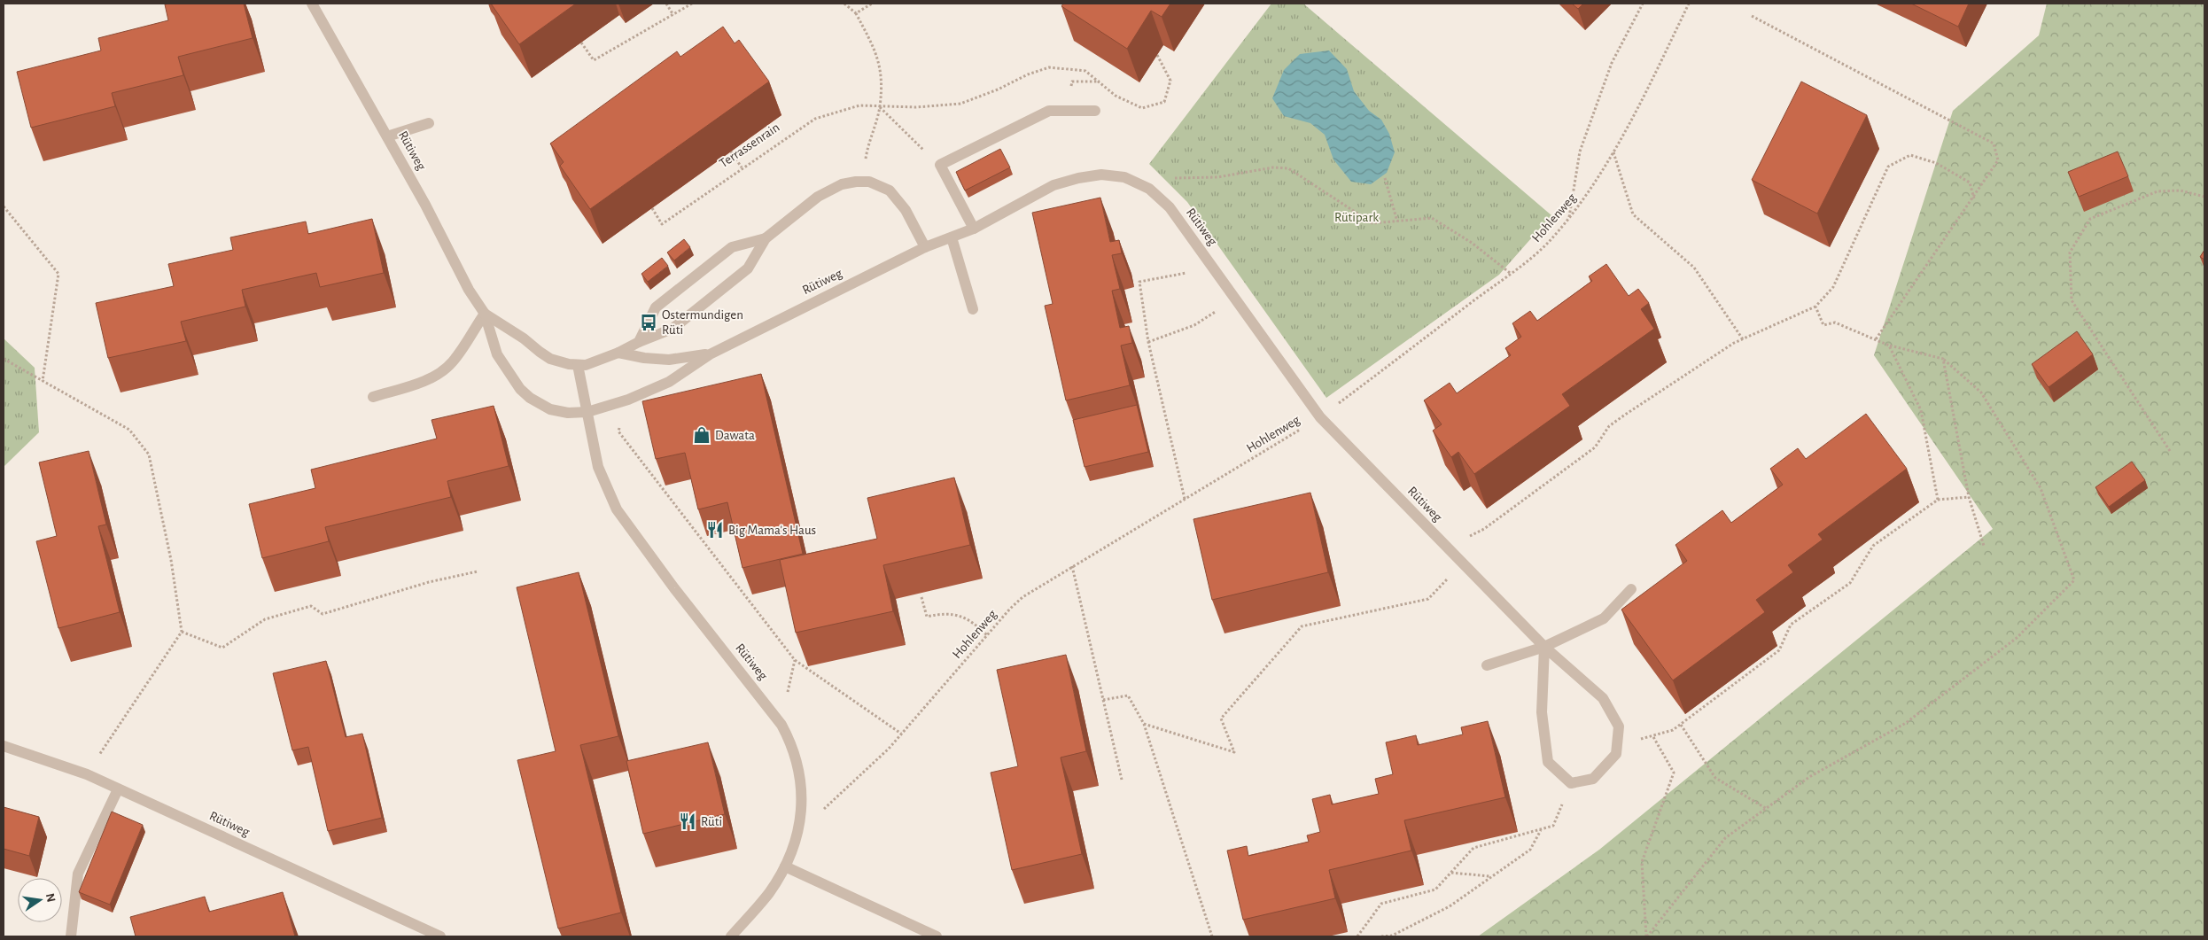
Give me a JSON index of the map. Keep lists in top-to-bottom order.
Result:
{
  "streets": {
    "street": ["Rütiweg"],
    "path": ["Terrassenrain", "Hohlenweg"]
  },
  "crossings": [
    ["Rütiweg", "Hohlenweg"]
  ],
  "parks": ["Rütipark"],
  "places": {
    "bus stop": ["Ostermundigen Rüti"],
    "shop": ["Dawata"],
    "restaurant": ["Big Mama's Haus", "Rüti"]
  },
  "north": "right"
}
